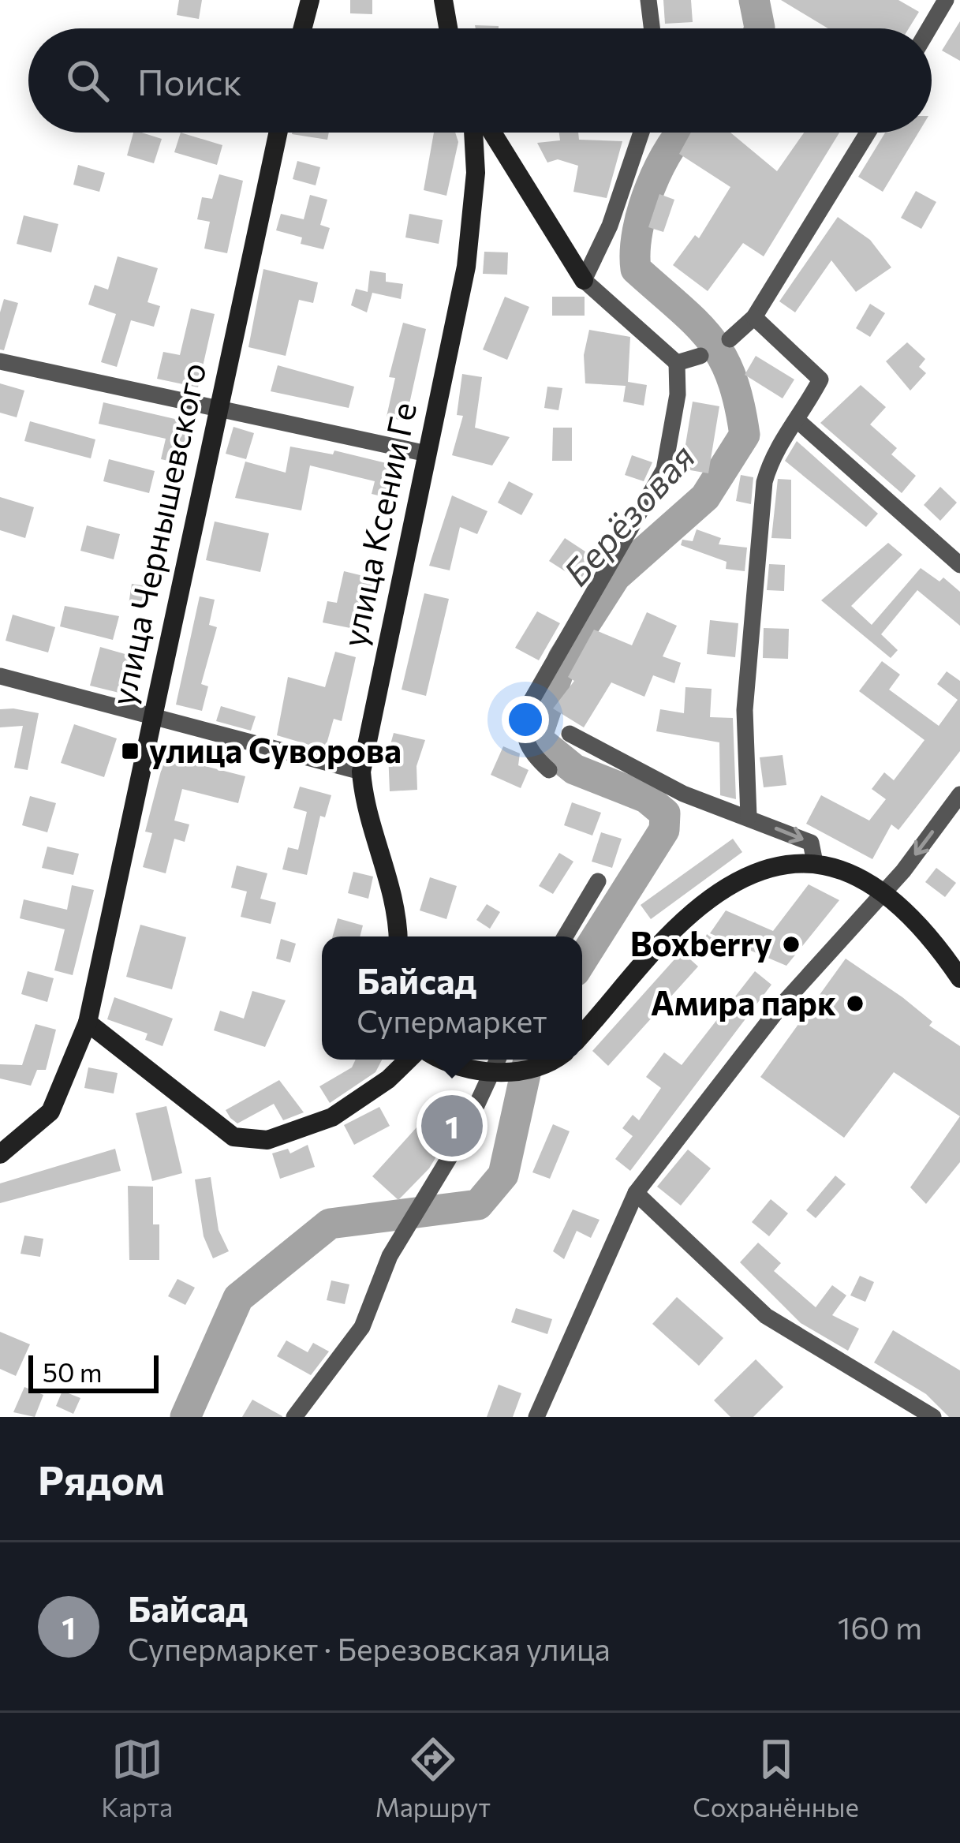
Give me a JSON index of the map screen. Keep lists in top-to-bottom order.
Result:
{
  "streets": {
    "street": ["улица Ксении Ге", "улица Чернышевского"]
  },
  "water": ["Берёзовая"],
  "places": {
    "transit": ["улица Суворова"],
    "other": ["Boxberry", "Амира парк"]
  },
  "scale_bar": "50 m",
  "page": {
    "search": "Поиск",
    "popup": ["Байсад", "Супермаркет"],
    "pins": "1",
    "scale": "50 m",
    "heading": "Рядом",
    "list": [
      {
        "mark": "1",
        "name": "Байсад",
        "note": "Супермаркет · Березовская улица",
        "value": "160 m"
      }
    ],
    "nav": ["Карта", "Маршрут", "Сохранённые"]
  }
}
